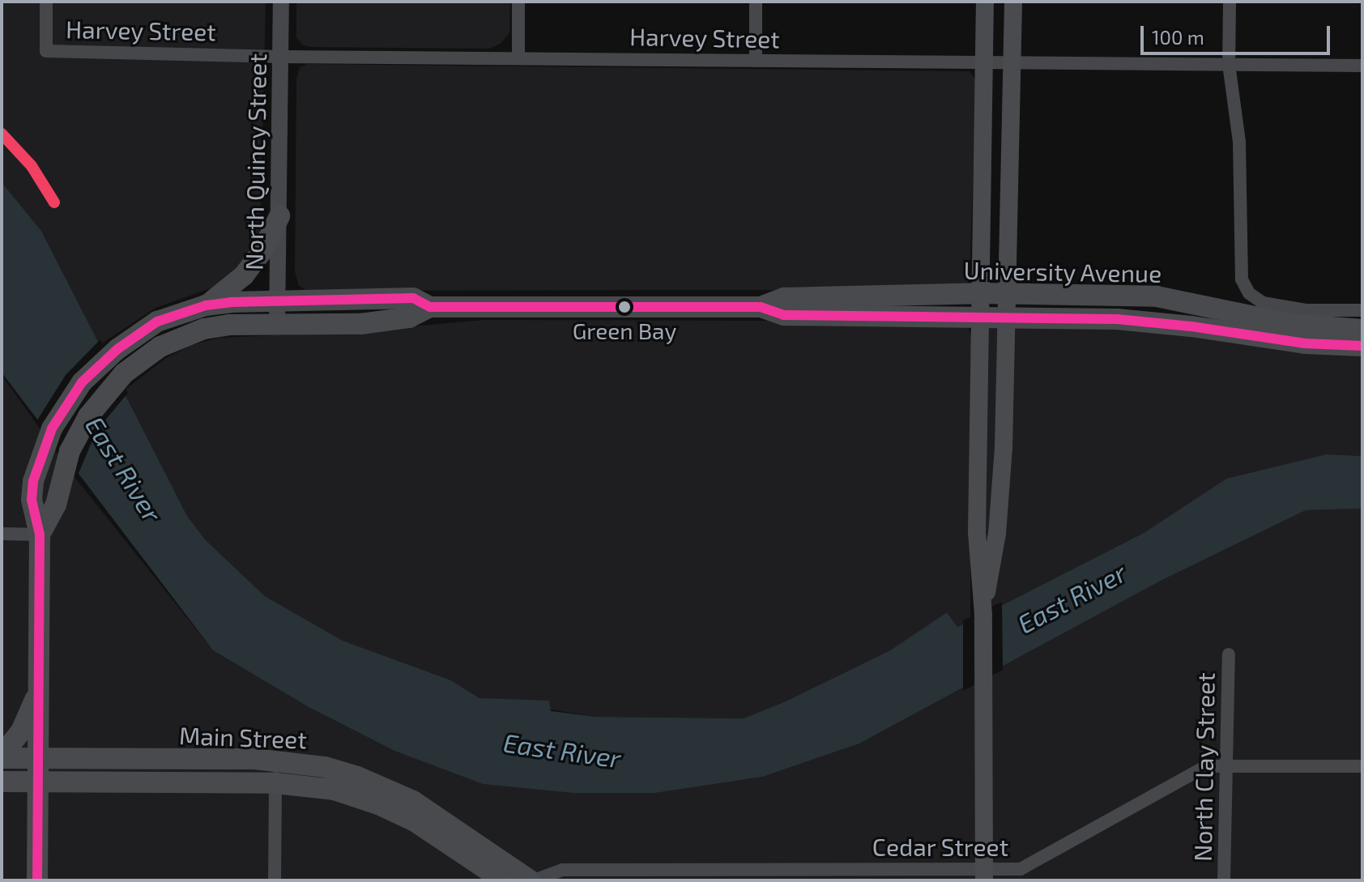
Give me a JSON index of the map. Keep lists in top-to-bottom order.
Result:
{
  "streets": {
    "main road": ["University Avenue", "Main Street"],
    "street": [
      "Harvey Street",
      "North Quincy Street",
      "North Clay Street",
      "Cedar Street"
    ]
  },
  "crossings": [
    ["Harvey Street", "North Quincy Street"],
    ["North Quincy Street", "University Avenue"],
    ["Main Street", "Cedar Street"],
    ["North Clay Street", "Cedar Street"]
  ],
  "water": ["East River"],
  "places": ["Green Bay"],
  "scale_bar": "100 m"
}
